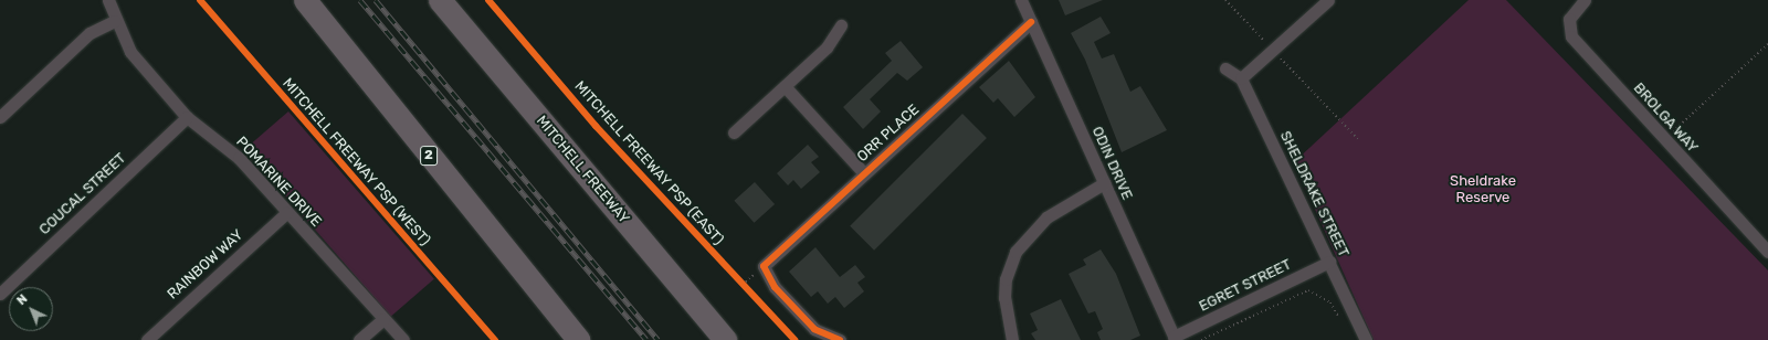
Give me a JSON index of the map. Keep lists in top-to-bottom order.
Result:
{
  "streets": {
    "highway": ["2", "MITCHELL FREEWAY"],
    "street": [
      "BROLGA WAY",
      "ORR PLACE",
      "ODIN DRIVE",
      "POMARINE DRIVE",
      "COUCAL STREET",
      "SHELDRAKE STREET",
      "RAINBOW WAY",
      "EGRET STREET"
    ],
    "cycle path": ["MITCHELL FREEWAY PSP (WEST)", "MITCHELL FREEWAY PSP (EAST)"]
  },
  "crossings": [
    ["ORR PLACE", "ODIN DRIVE"],
    ["ODIN DRIVE", "EGRET STREET"],
    ["POMARINE DRIVE", "COUCAL STREET"],
    ["POMARINE DRIVE", "RAINBOW WAY"],
    ["SHELDRAKE STREET", "EGRET STREET"]
  ],
  "parks": ["Sheldrake Reserve"],
  "north": "top left"
}
